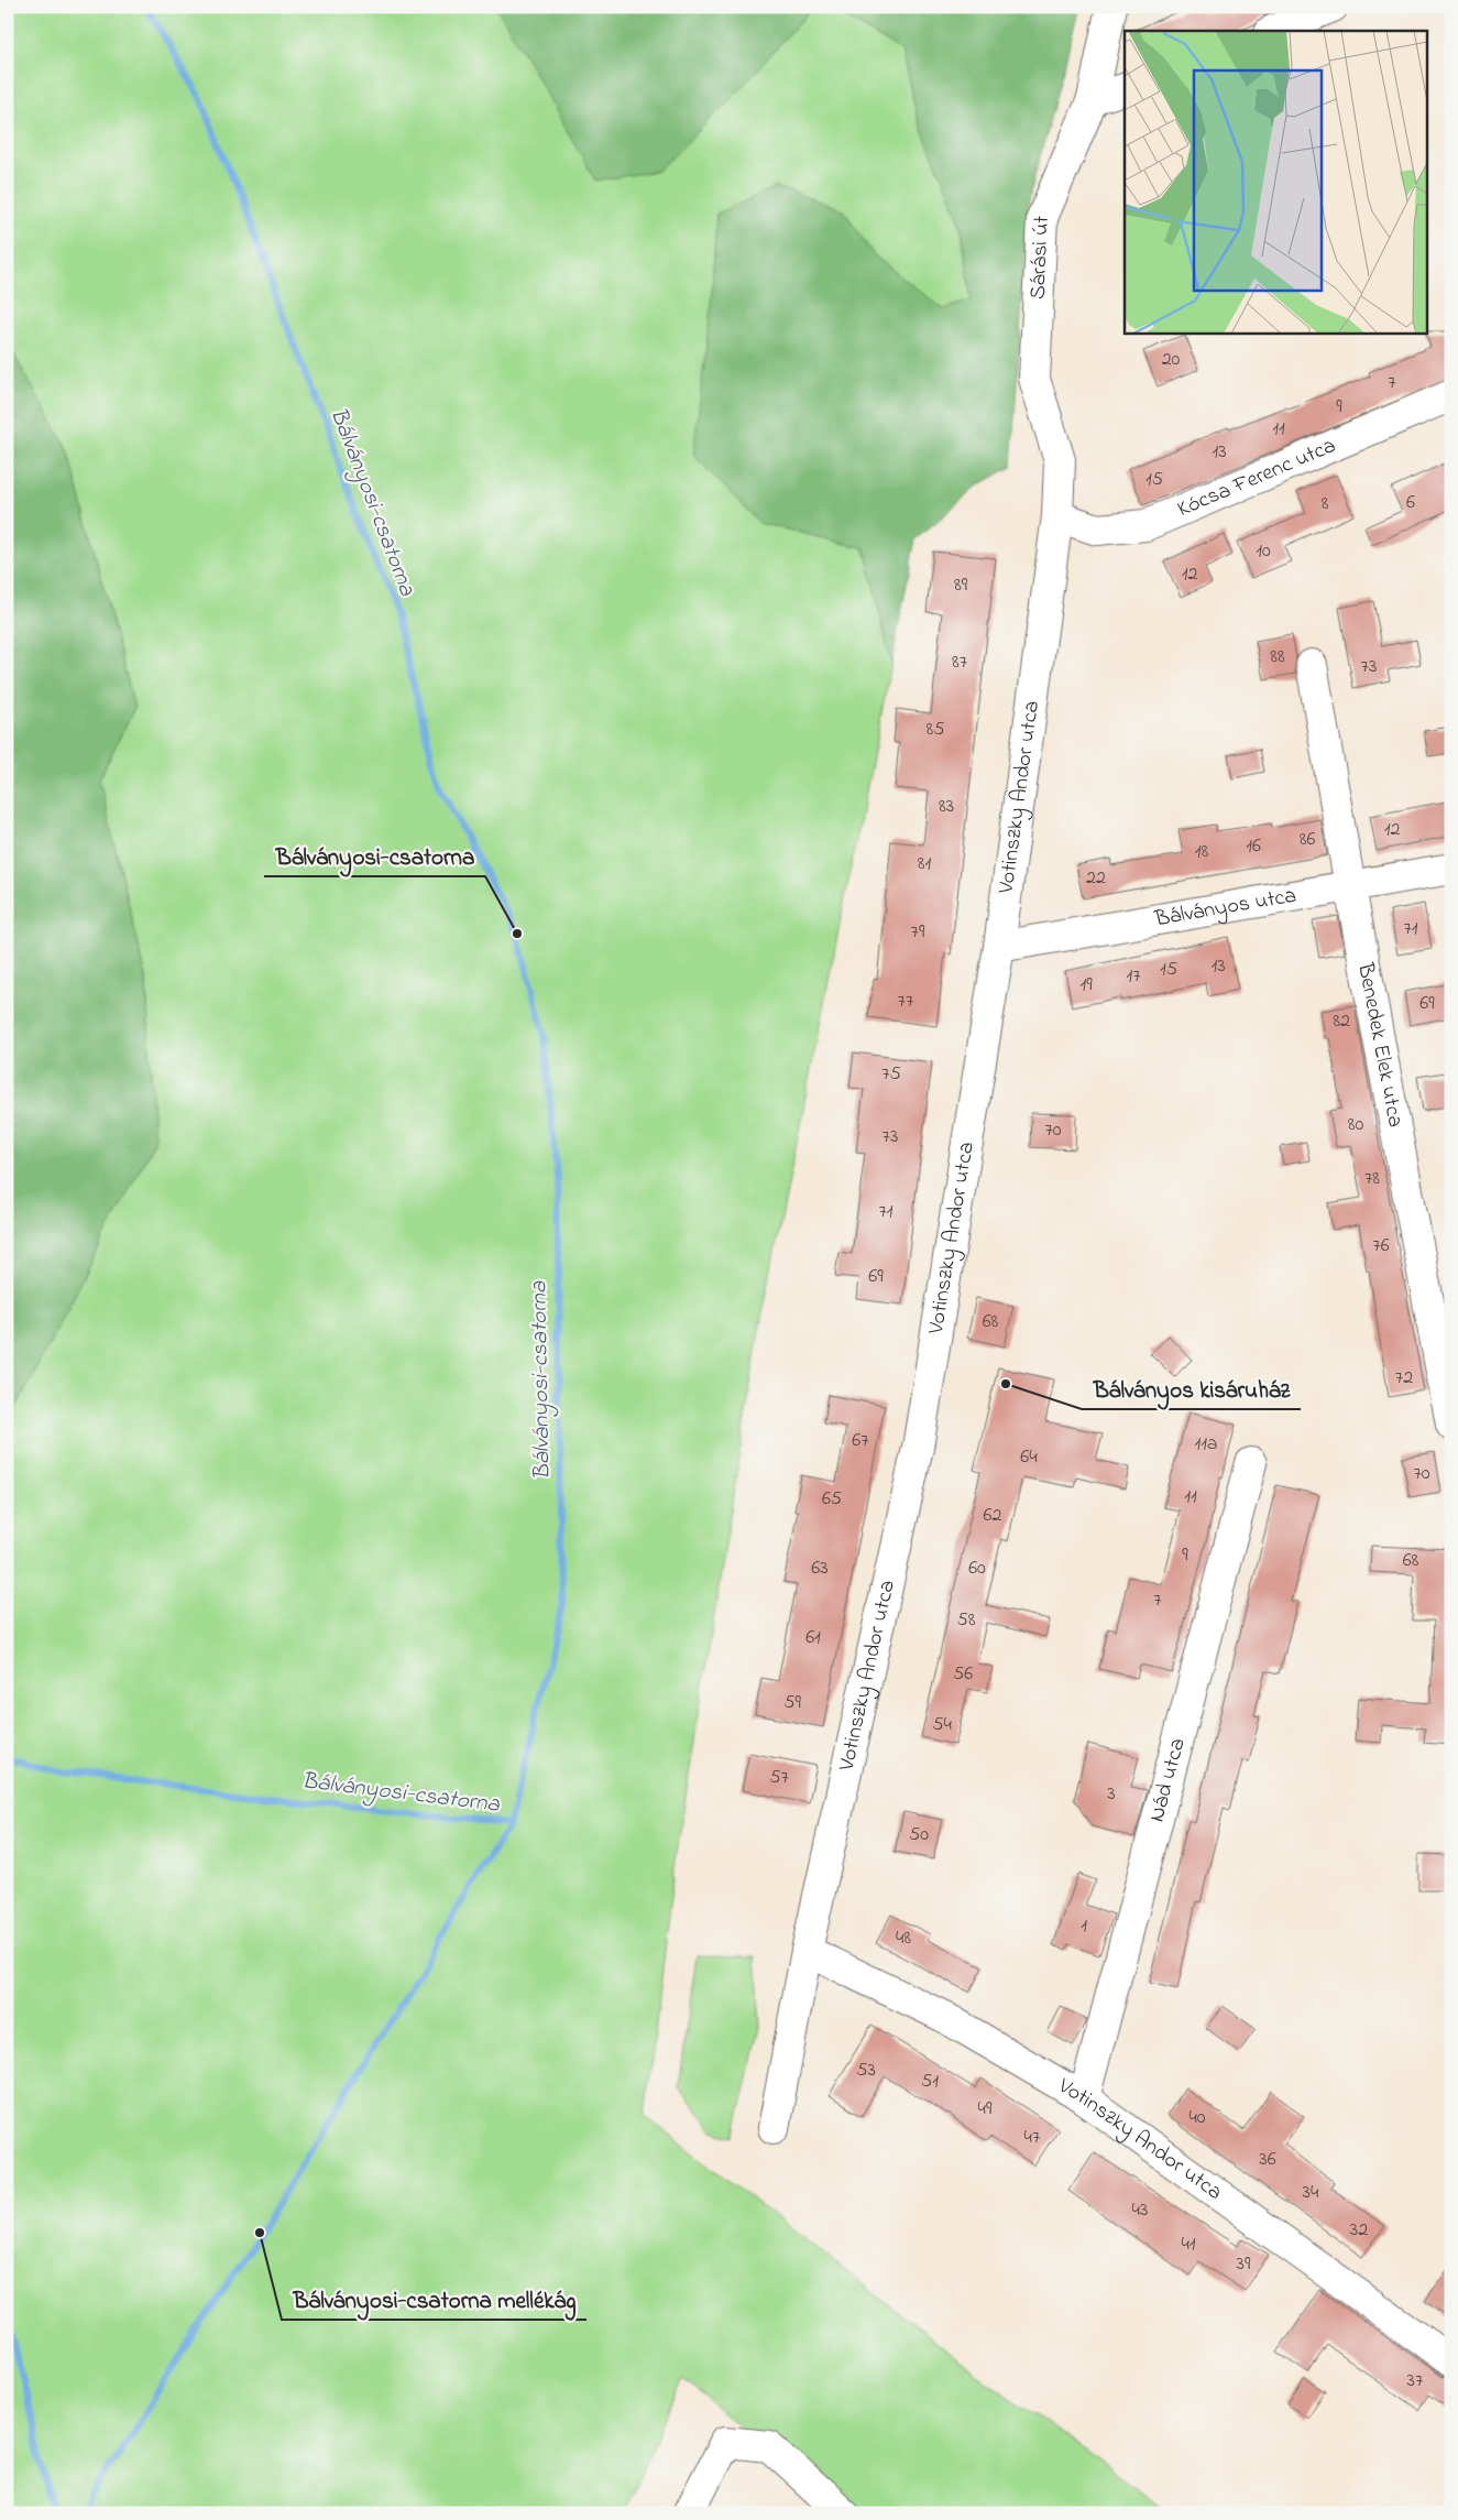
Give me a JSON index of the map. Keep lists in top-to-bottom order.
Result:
{
  "streets": {
    "street": [
      "Sárási út",
      "Kócsa Ferenc utca",
      "Votinszky Andor utca",
      "Bálványos utca",
      "Benedek Elek utca",
      "Nád utca"
    ]
  },
  "crossings": [
    ["Sárási út", "Kócsa Ferenc utca"],
    ["Sárási út", "Votinszky Andor utca"],
    ["Kócsa Ferenc utca", "Votinszky Andor utca"],
    ["Votinszky Andor utca", "Bálványos utca"],
    ["Votinszky Andor utca", "Nád utca"],
    ["Bálványos utca", "Benedek Elek utca"]
  ],
  "water": ["Bálványosi-csatorna"],
  "places": ["Bálványosi-csatorna", "Bálványos kisáruház", "Bálványosi-csatorna mellékág"],
  "house_numbers": [
    "20",
    "7",
    "9",
    "11",
    "13",
    "15",
    "6",
    "8",
    "10",
    "12",
    "89",
    "88",
    "87",
    "73",
    "85",
    "83",
    "12",
    "86",
    "16",
    "18",
    "81",
    "22",
    "71",
    "79",
    "13",
    "15",
    "17",
    "19",
    "77",
    "69",
    "82",
    "75",
    "80",
    "70",
    "73",
    "78",
    "71",
    "76",
    "69",
    "68",
    "72",
    "67",
    "11a",
    "64",
    "70",
    "11",
    "65",
    "62",
    "9",
    "68",
    "63",
    "60",
    "7",
    "58",
    "61",
    "56",
    "59",
    "54",
    "57",
    "3",
    "50",
    "1",
    "48",
    "53",
    "51",
    "49",
    "40",
    "47",
    "36",
    "34",
    "43",
    "32",
    "41",
    "39",
    "37"
  ]
}
